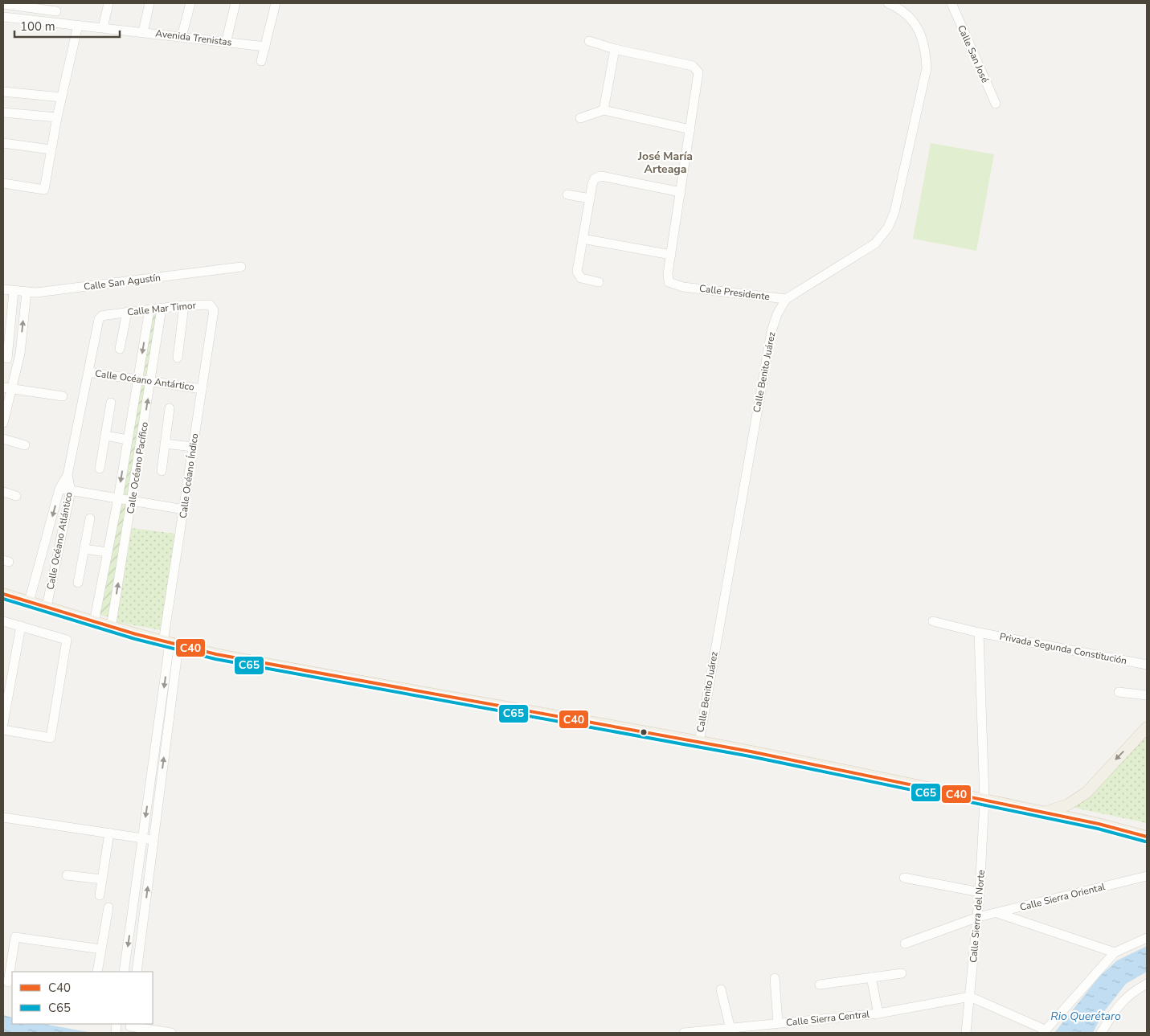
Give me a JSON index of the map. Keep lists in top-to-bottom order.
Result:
{
  "streets": {
    "street": [
      "Avenida Trenistas",
      "Calle San José",
      "Calle San Agustín",
      "Calle Presidente",
      "Calle Mar Timor",
      "Calle Benito Juárez",
      "Calle Océano Antártico",
      "Calle Océano Pacífico",
      "Calle Océano Índico",
      "Calle Océano Atlántico",
      "Privada Segunda Constitución",
      "Calle Sierra Oriental",
      "Calle Sierra del Norte",
      "Calle Sierra Central"
    ]
  },
  "crossings": [
    ["Calle Presidente", "Calle Benito Juárez"],
    ["Calle Mar Timor", "Calle Océano Pacífico"],
    ["Calle Mar Timor", "Calle Océano Índico"],
    ["Calle Mar Timor", "Calle Océano Atlántico"],
    ["Calle Océano Antártico", "Calle Océano Pacífico"],
    ["Calle Océano Antártico", "Calle Océano Índico"],
    ["Calle Océano Antártico", "Calle Océano Atlántico"],
    ["Calle Sierra Oriental", "Calle Sierra del Norte"],
    ["Calle Sierra del Norte", "Calle Sierra Central"]
  ],
  "districts": ["José María Arteaga"],
  "water": ["Rio Querétaro"],
  "lines": ["transit line C40", "transit line C65"],
  "legend": ["C40", "C65"],
  "scale_bar": "100 m"
}
